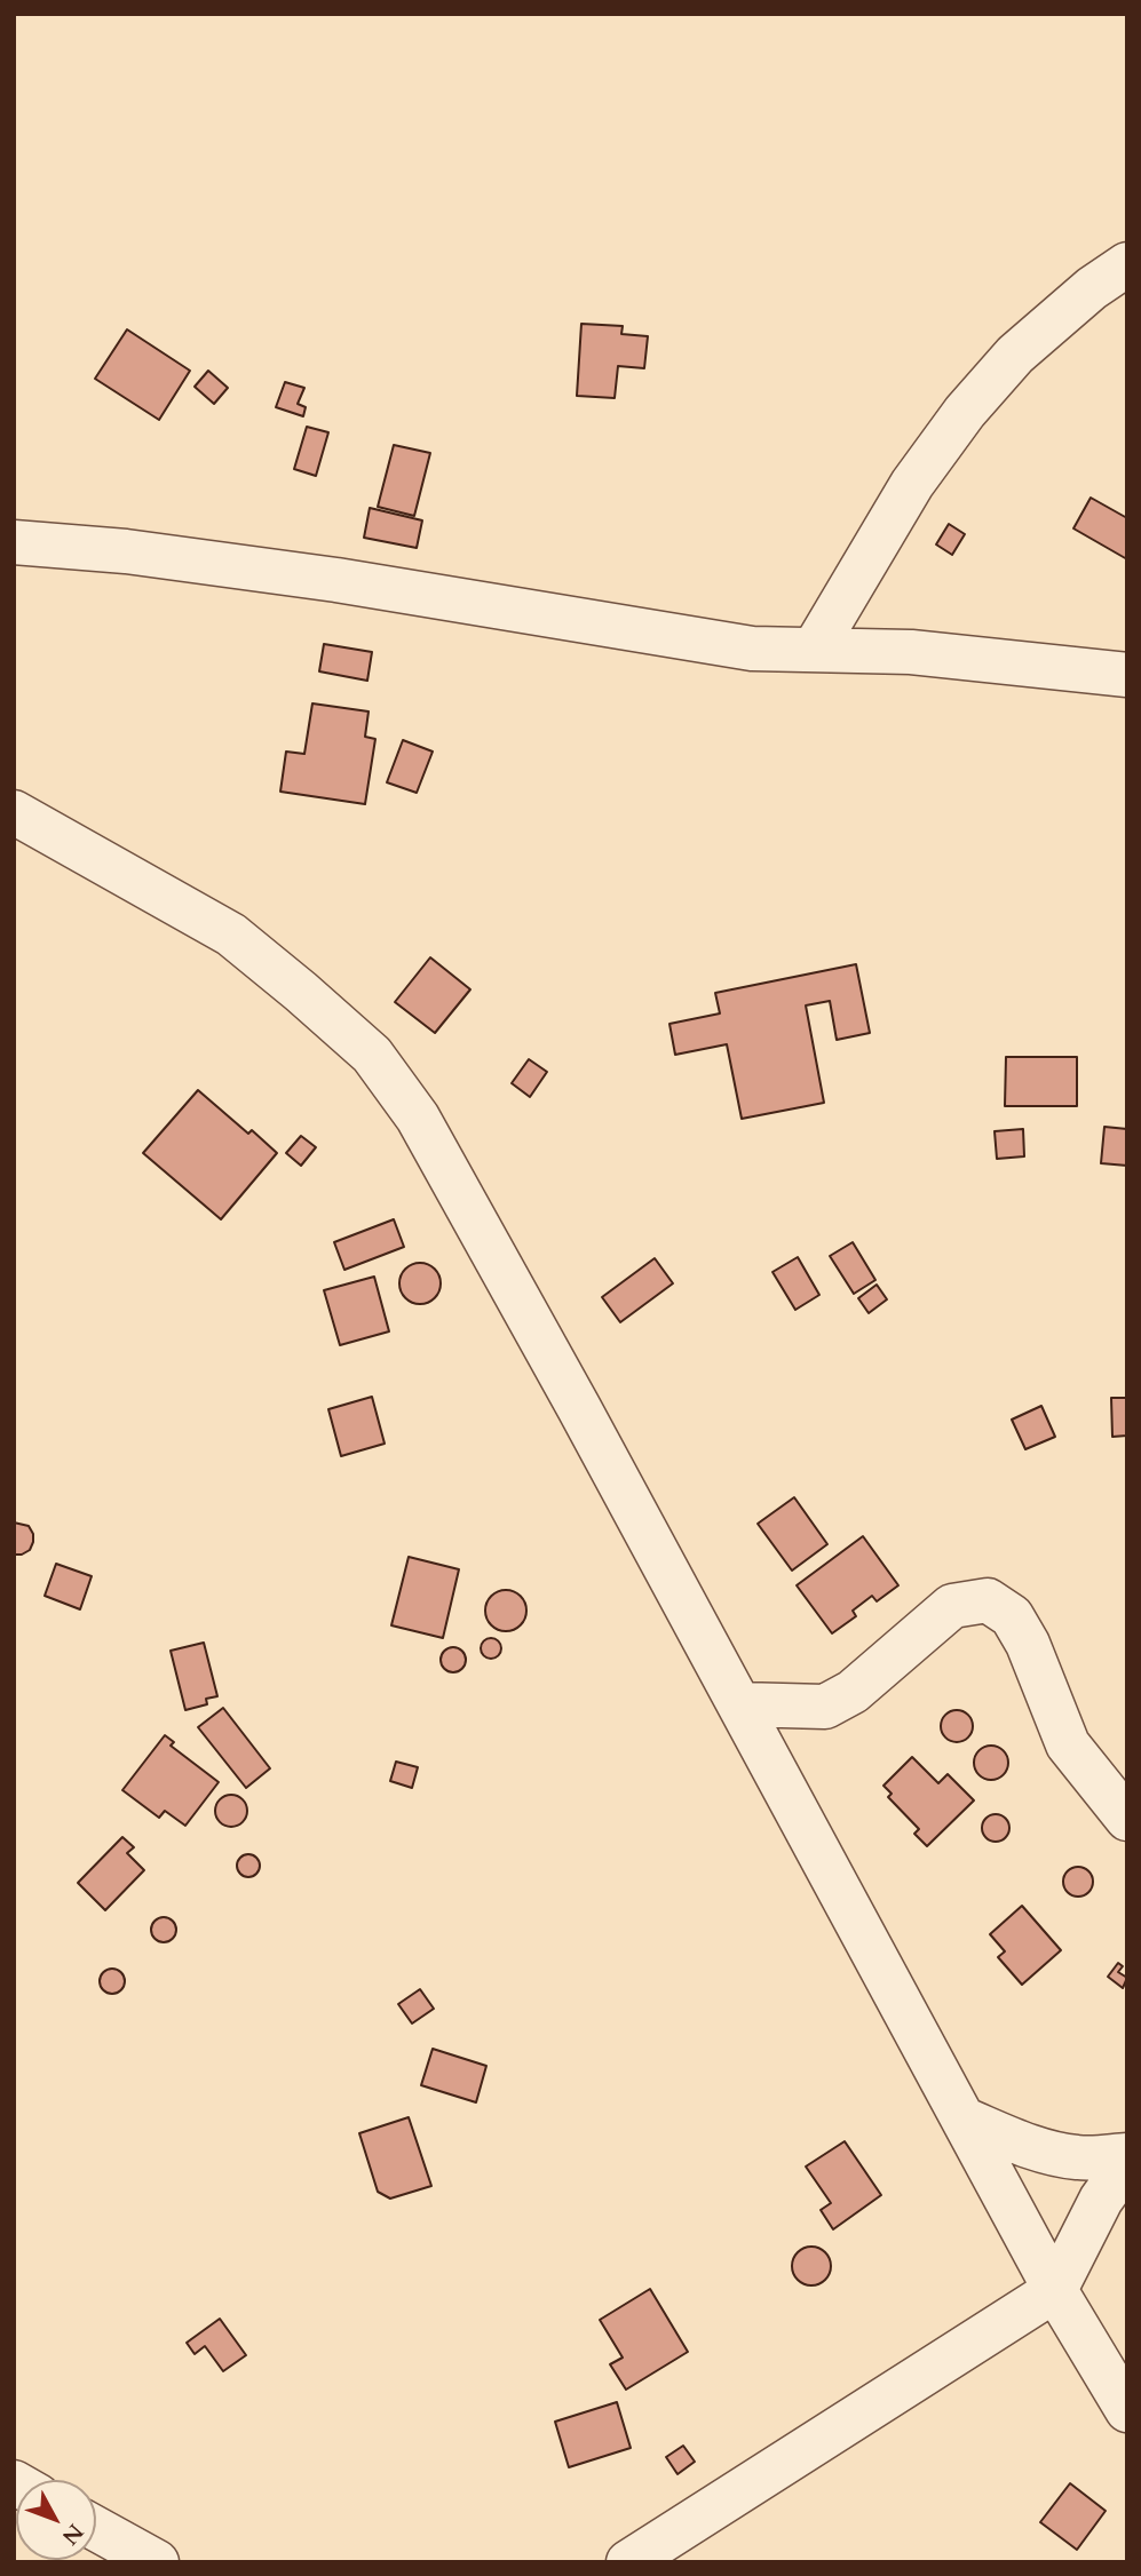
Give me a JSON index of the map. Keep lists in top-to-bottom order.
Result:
{
  "north": "bottom right"
}
